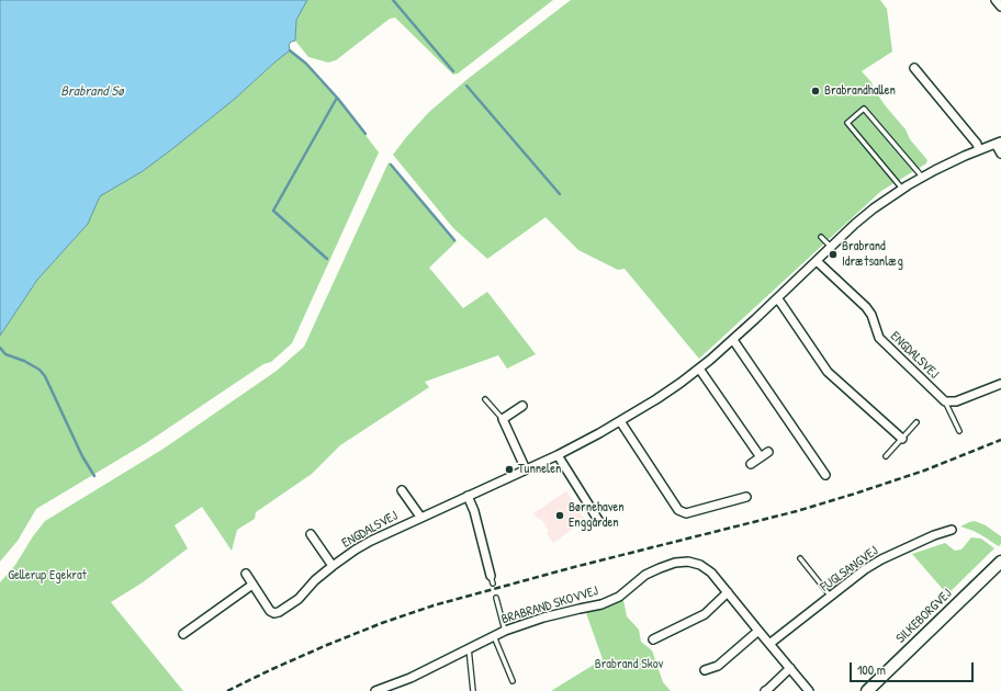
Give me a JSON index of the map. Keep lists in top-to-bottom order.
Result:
{
  "streets": {
    "main road": ["SILKEBORGVEJ"],
    "street": ["ENGDALSVEJ", "FUGLSANGVEJ", "BRABRAND SKOVVEJ"]
  },
  "water": ["Brabrand Sø"],
  "parks": ["Gellerup Egekrat", "Brabrand Skov"],
  "places": [
    "Brabrandhallen",
    "Brabrand Idrætsanlæg",
    "Tunnelen",
    "Børnehaven Enggården"
  ],
  "scale_bar": "100 m"
}
